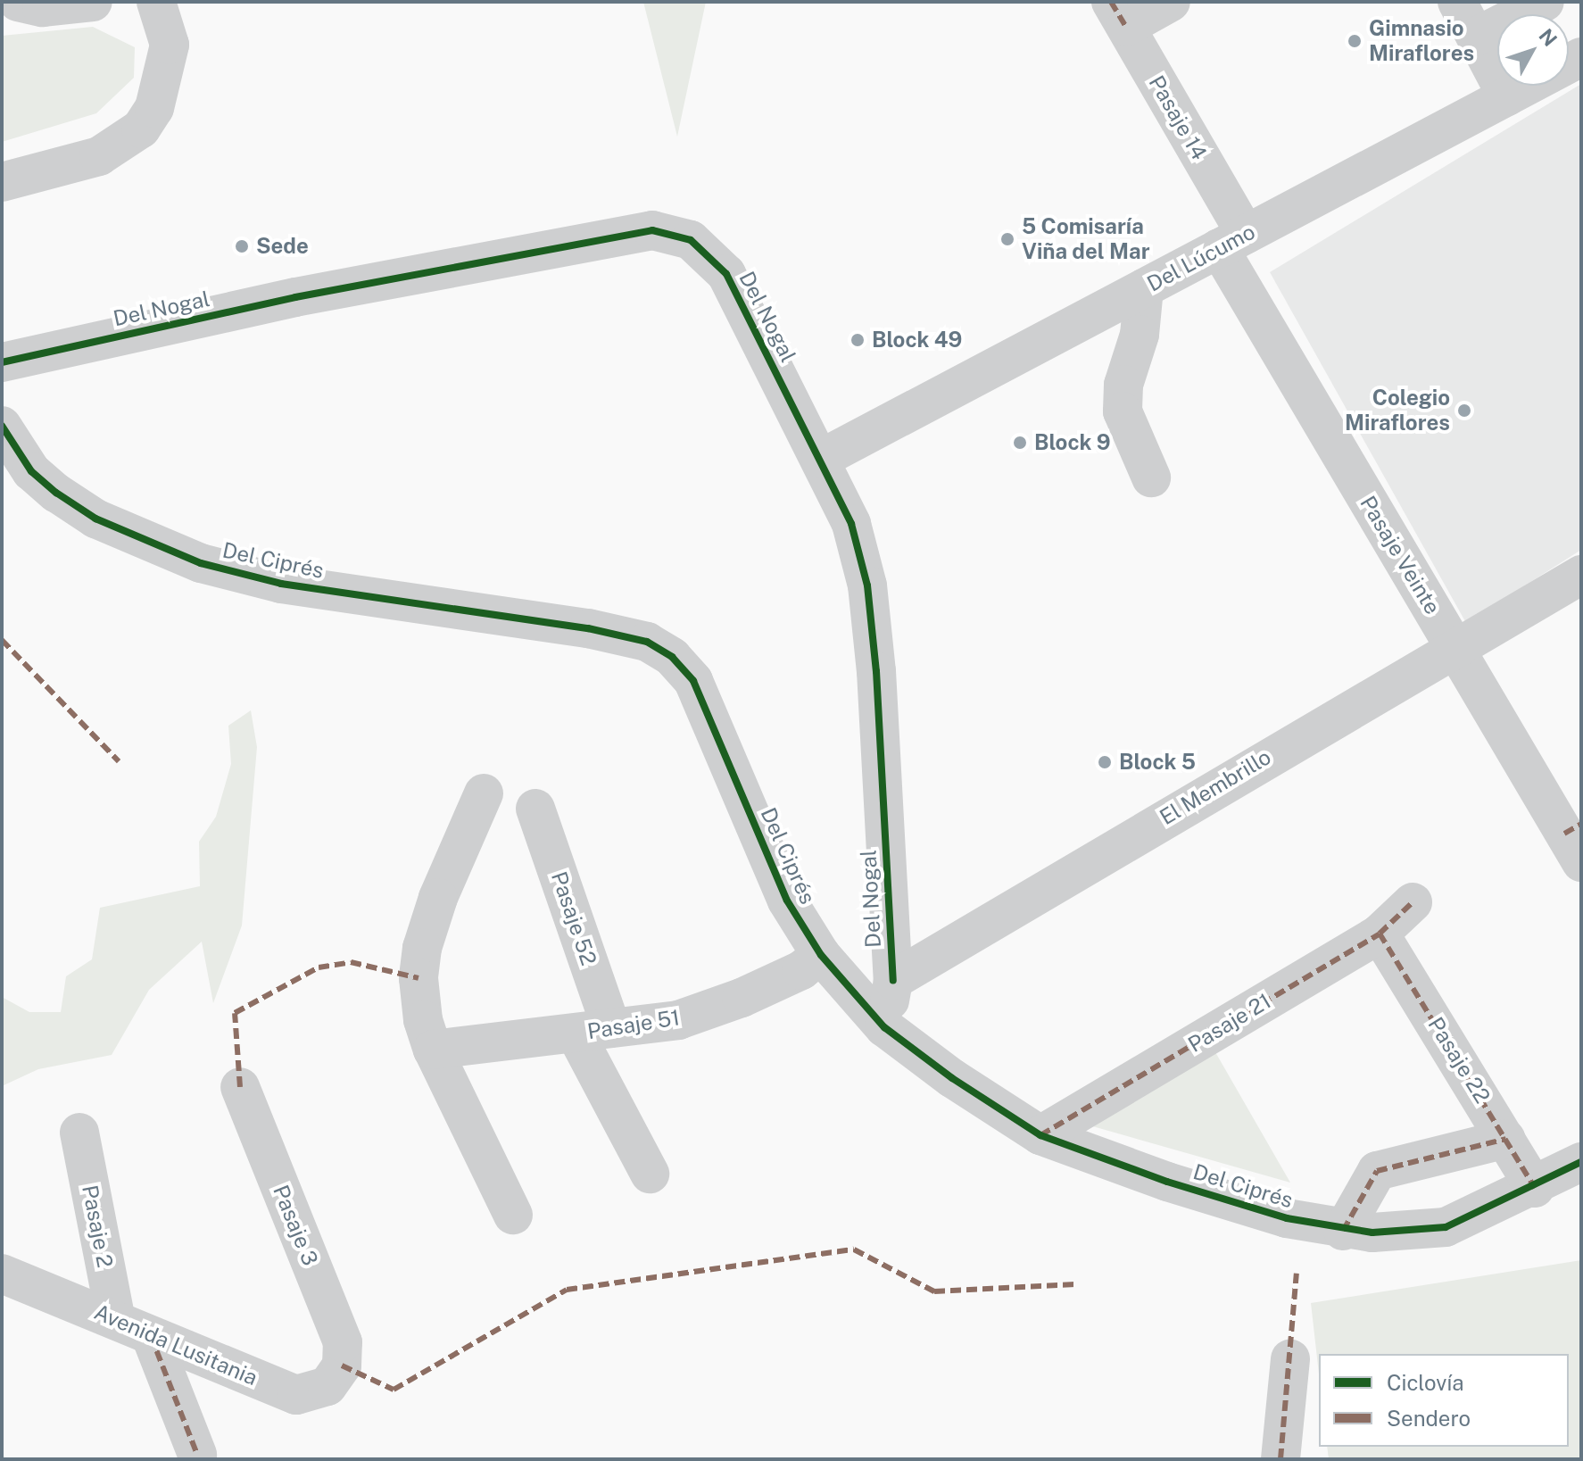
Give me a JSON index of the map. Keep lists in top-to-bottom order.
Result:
{
  "streets": {
    "street": [
      "Pasaje 14",
      "Del Lúcumo",
      "Del Nogal",
      "Pasaje Veinte",
      "Del Ciprés",
      "El Membrillo",
      "Pasaje 52",
      "Pasaje 21",
      "Pasaje 51",
      "Pasaje 22",
      "Pasaje 3",
      "Pasaje 2",
      "Avenida Lusitania"
    ]
  },
  "crossings": [
    ["Pasaje 14", "Del Lúcumo"],
    ["Pasaje 14", "Pasaje Veinte"],
    ["Del Lúcumo", "Del Nogal"],
    ["Del Lúcumo", "Pasaje Veinte"],
    ["Del Nogal", "El Membrillo"],
    ["Pasaje Veinte", "El Membrillo"],
    ["Del Ciprés", "Pasaje 21"],
    ["Del Ciprés", "Pasaje 51"],
    ["Del Ciprés", "Pasaje 22"],
    ["Pasaje 52", "Pasaje 51"],
    ["Pasaje 21", "Pasaje 22"],
    ["Pasaje 3", "Avenida Lusitania"],
    ["Pasaje 2", "Avenida Lusitania"]
  ],
  "places": [
    "Gimnasio Miraflores",
    "5 Comisaría Viña del Mar",
    "Sede",
    "Block 49",
    "Colegio Miraflores",
    "Block 9",
    "Block 5"
  ],
  "legend": ["Ciclovía", "Sendero"],
  "north": "top right"
}
